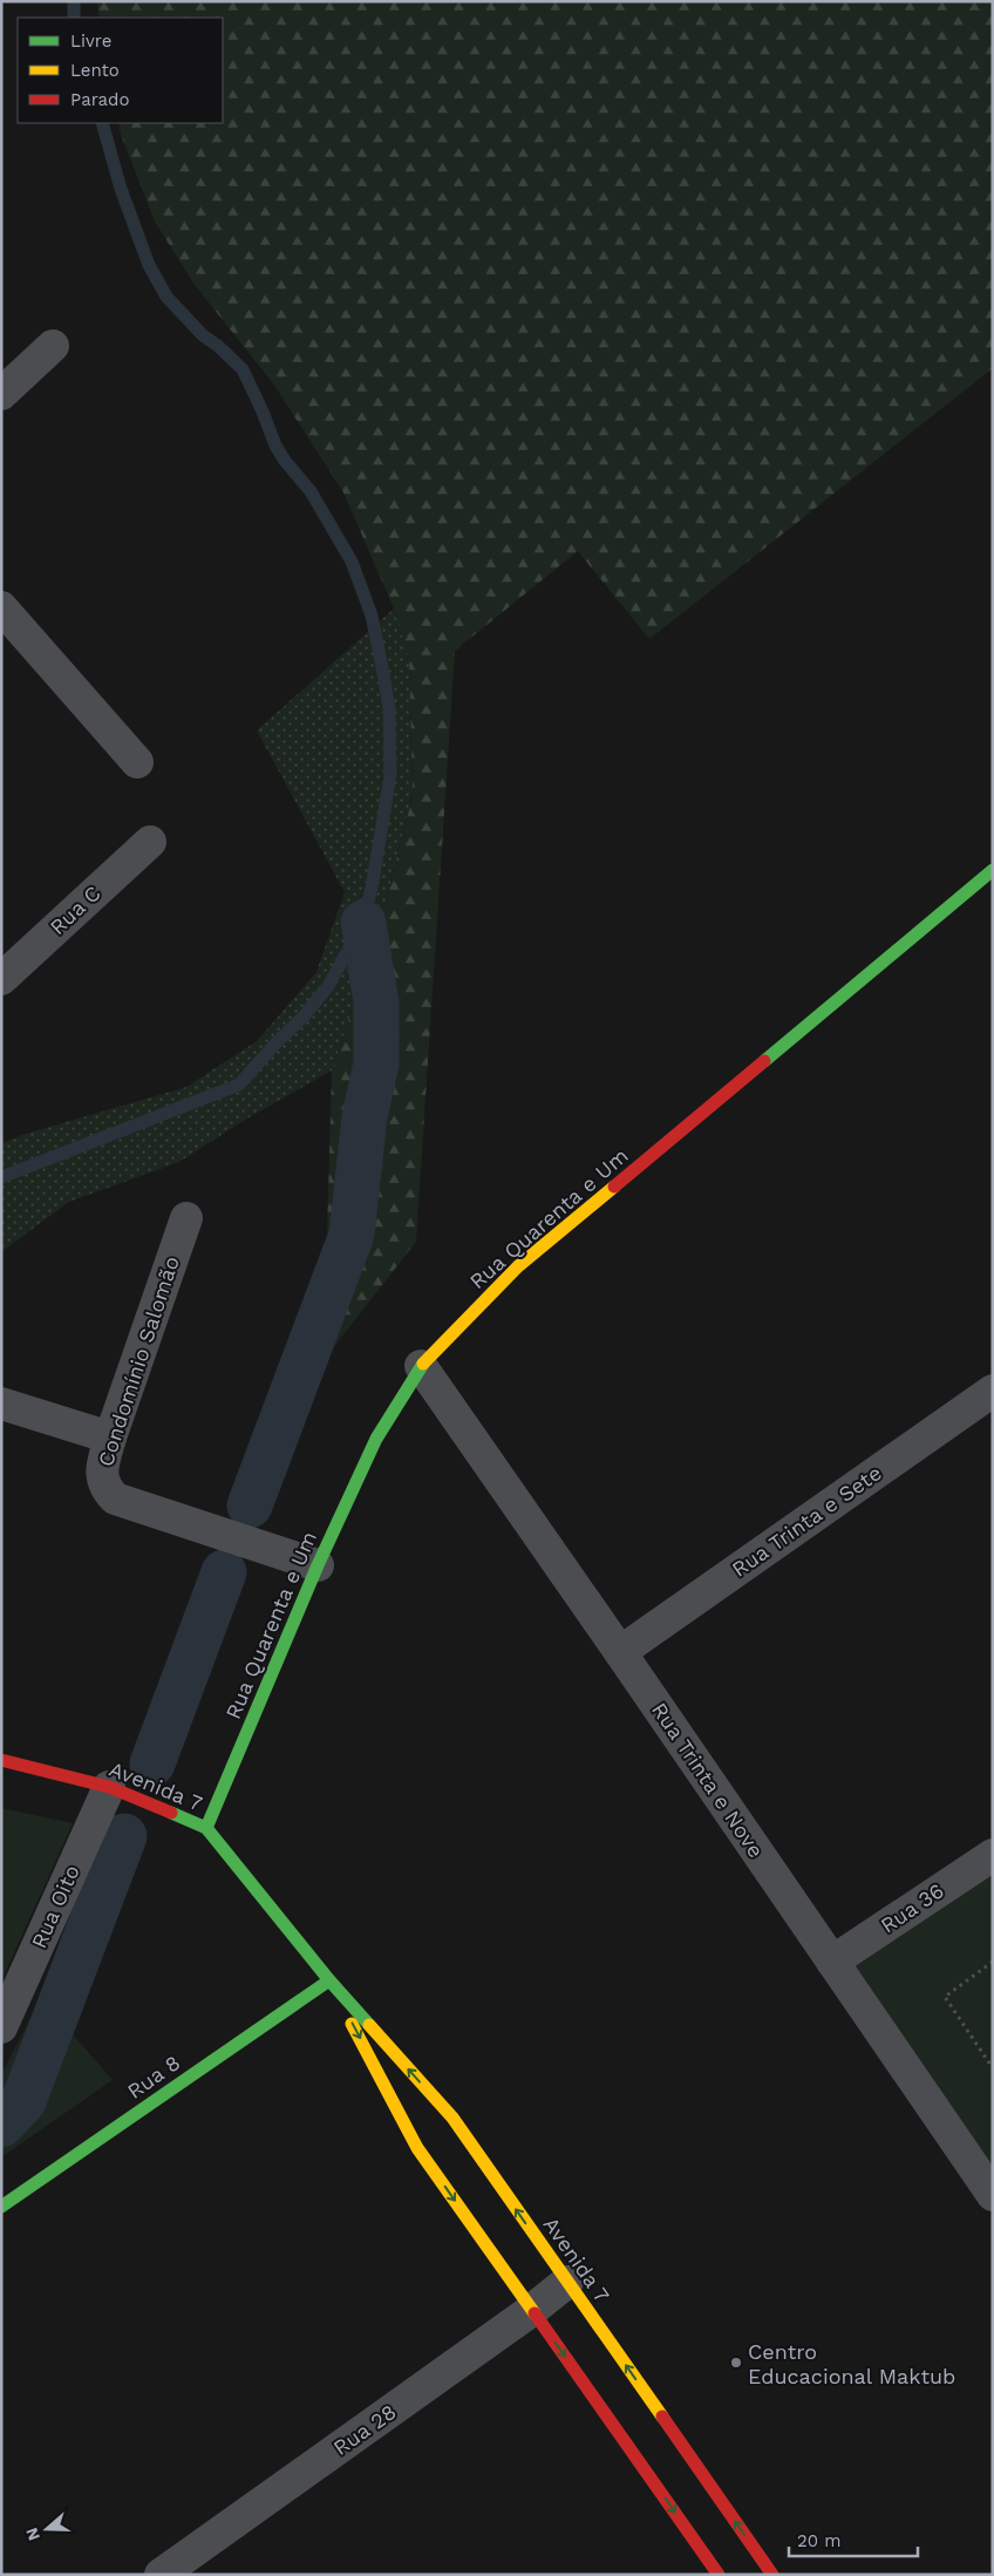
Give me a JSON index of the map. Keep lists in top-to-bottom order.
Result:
{
  "streets": {
    "street": [
      "Rua C",
      "Rua Quarenta e Um",
      "Condomínio Salomão",
      "Rua Trinta e Sete",
      "Rua Trinta e Nove",
      "Avenida 7",
      "Rua Oito",
      "Rua 36",
      "Rua 8",
      "Rua 28"
    ]
  },
  "crossings": [
    ["Rua Quarenta e Um", "Condomínio Salomão"],
    ["Rua Quarenta e Um", "Rua Trinta e Nove"],
    ["Rua Quarenta e Um", "Avenida 7"],
    ["Rua Trinta e Sete", "Rua Trinta e Nove"],
    ["Rua Trinta e Nove", "Rua 36"],
    ["Avenida 7", "Rua Oito"],
    ["Avenida 7", "Rua 8"],
    ["Avenida 7", "Rua 28"]
  ],
  "places": ["Centro Educacional Maktub"],
  "legend": ["Livre", "Lento", "Parado"],
  "scale_bar": "20 m",
  "north": "left"
}
